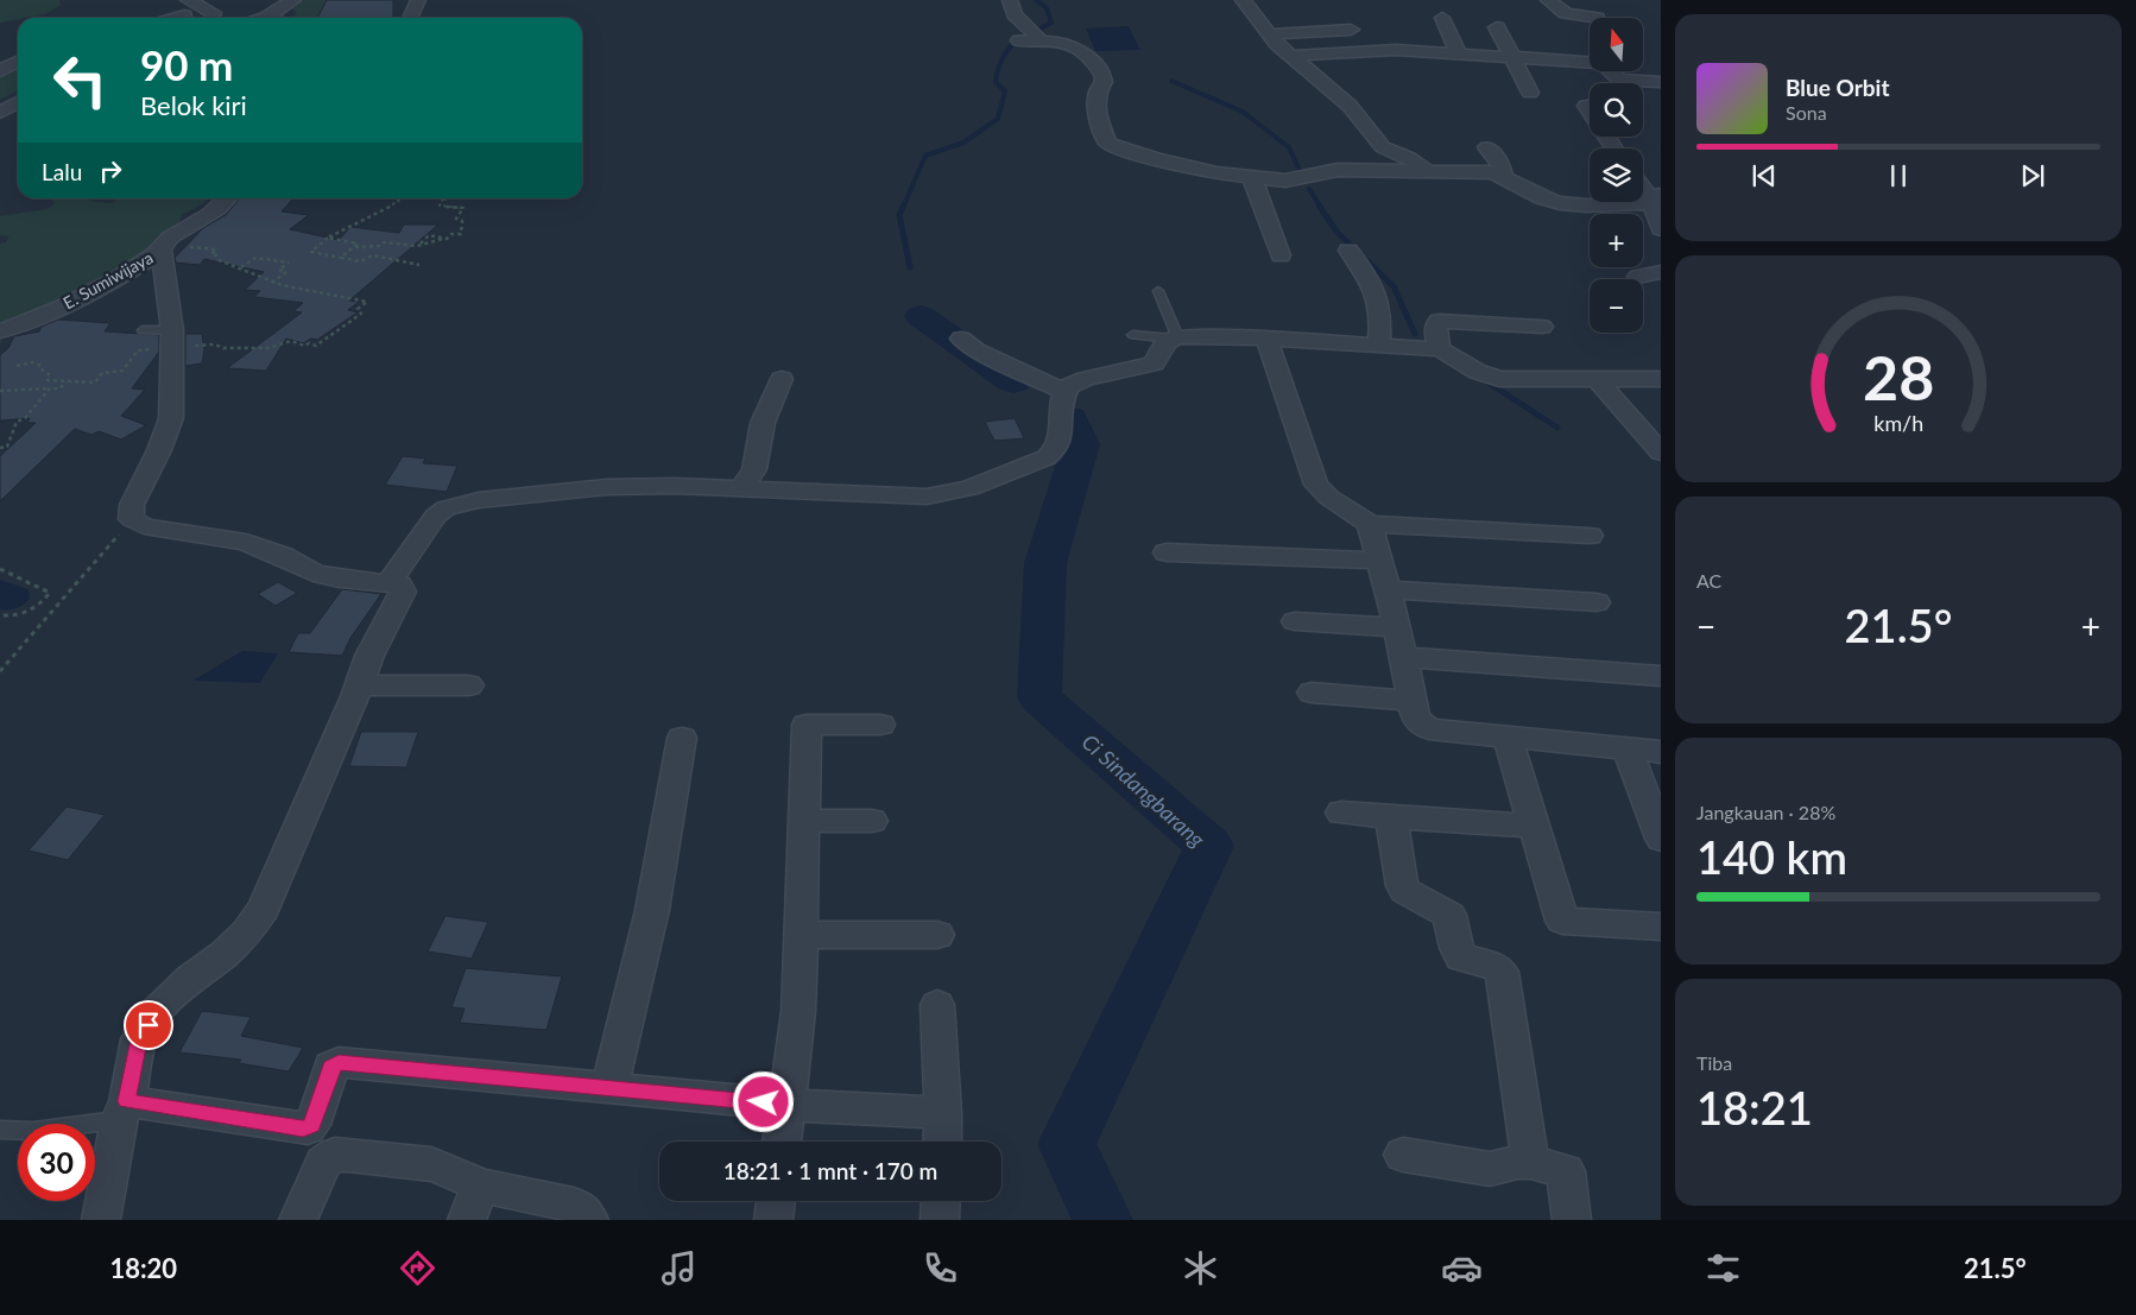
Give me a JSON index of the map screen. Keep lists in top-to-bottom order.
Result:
{
  "streets": {
    "street": ["E. Sumiwijaya"]
  },
  "water": ["Ci Sindangbarang"],
  "north": "top",
  "page": {
    "map_buttons": ["+", "−"],
    "turn": ["90 m", "Belok kiri"],
    "song": ["Blue Orbit", "Sona"],
    "then": "Lalu",
    "tile": [
      "AC",
      ["Jangkauan · 28%", "140 km"],
      ["Tiba", "18:21"]
    ],
    "heat": ["−", "21.5°", "+"],
    "limit": "30",
    "trip": "18:21 · 1 mnt · 170 m",
    "tabs": ["18:20", "21.5°"],
    "gauge": ["28", "km/h"]
  }
}
